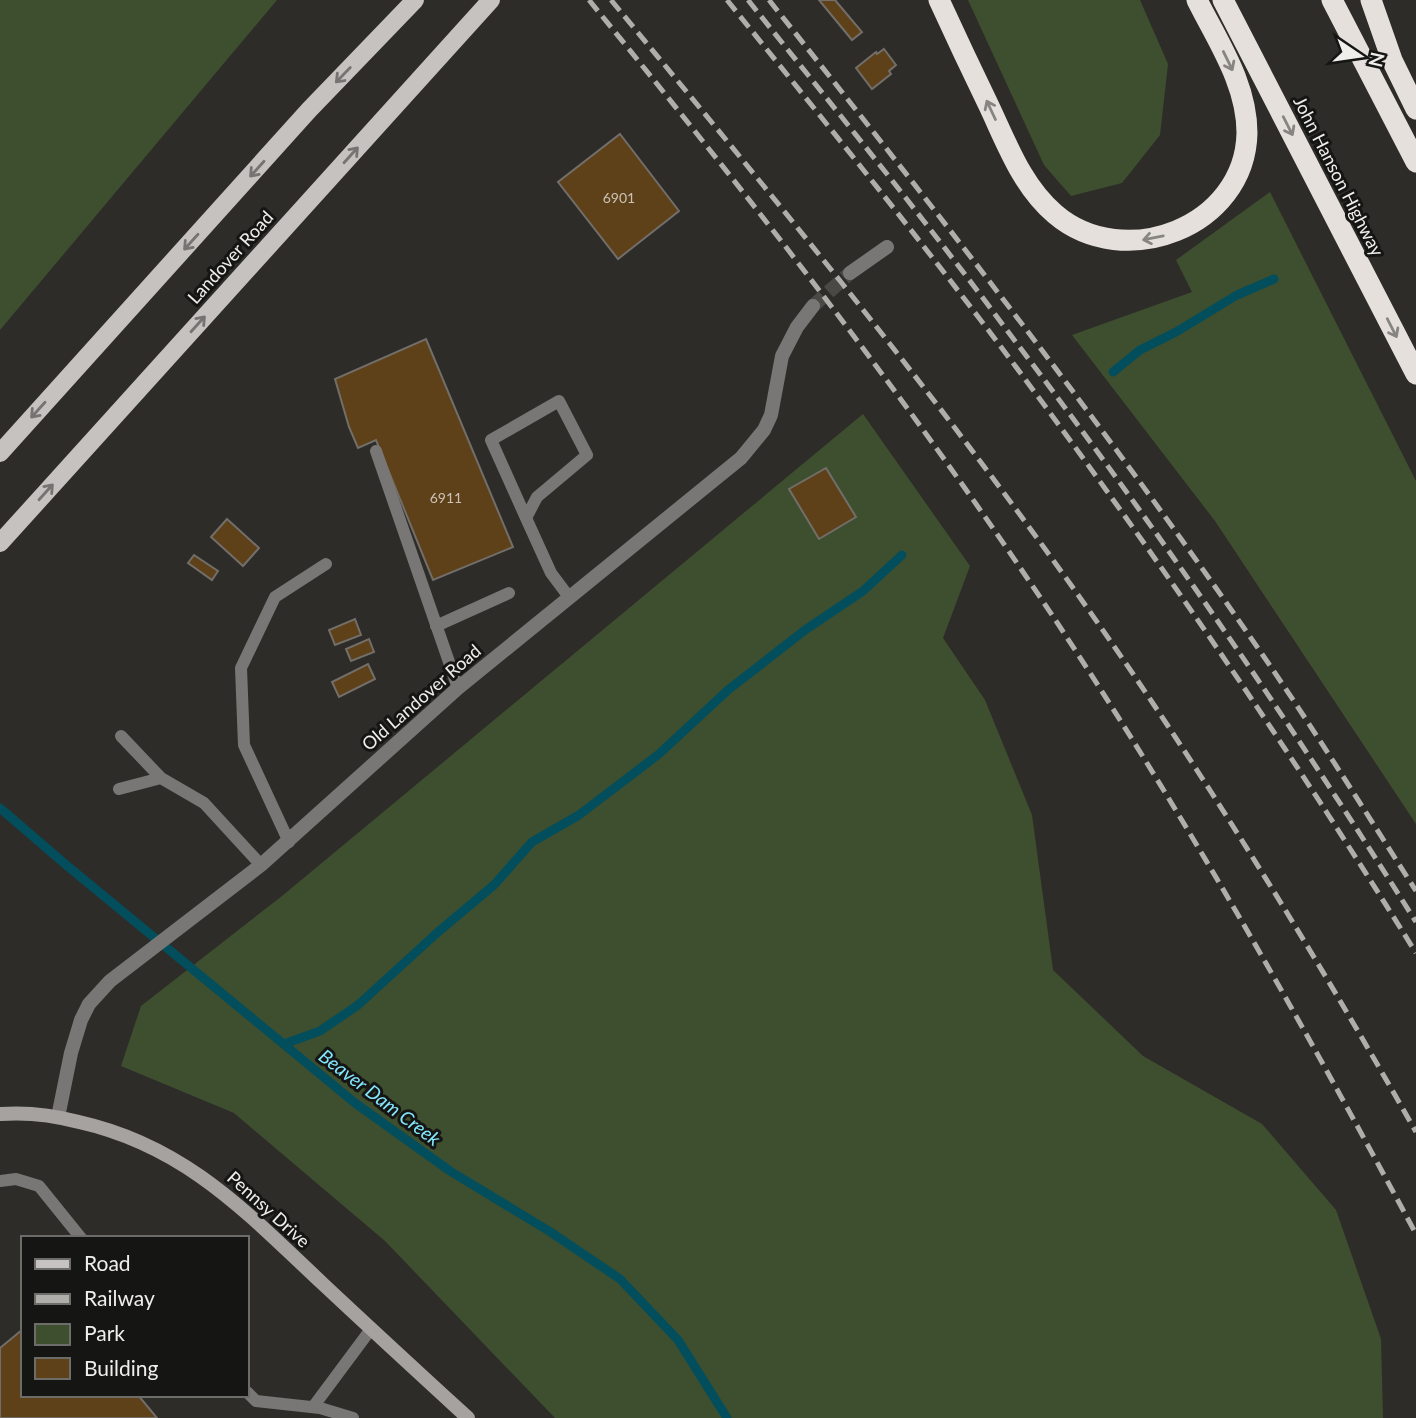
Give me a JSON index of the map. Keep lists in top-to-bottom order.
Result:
{
  "streets": {
    "highway": ["John Hanson Highway"],
    "main road": ["Landover Road", "Pennsy Drive"],
    "street": ["Old Landover Road"]
  },
  "crossings": [
    ["Old Landover Road", "Pennsy Drive"]
  ],
  "water": ["Beaver Dam Creek"],
  "house_numbers": ["6901", "6911"],
  "legend": [
    "Road",
    "Railway",
    "Park",
    "Building"
  ],
  "north": "right"
}
